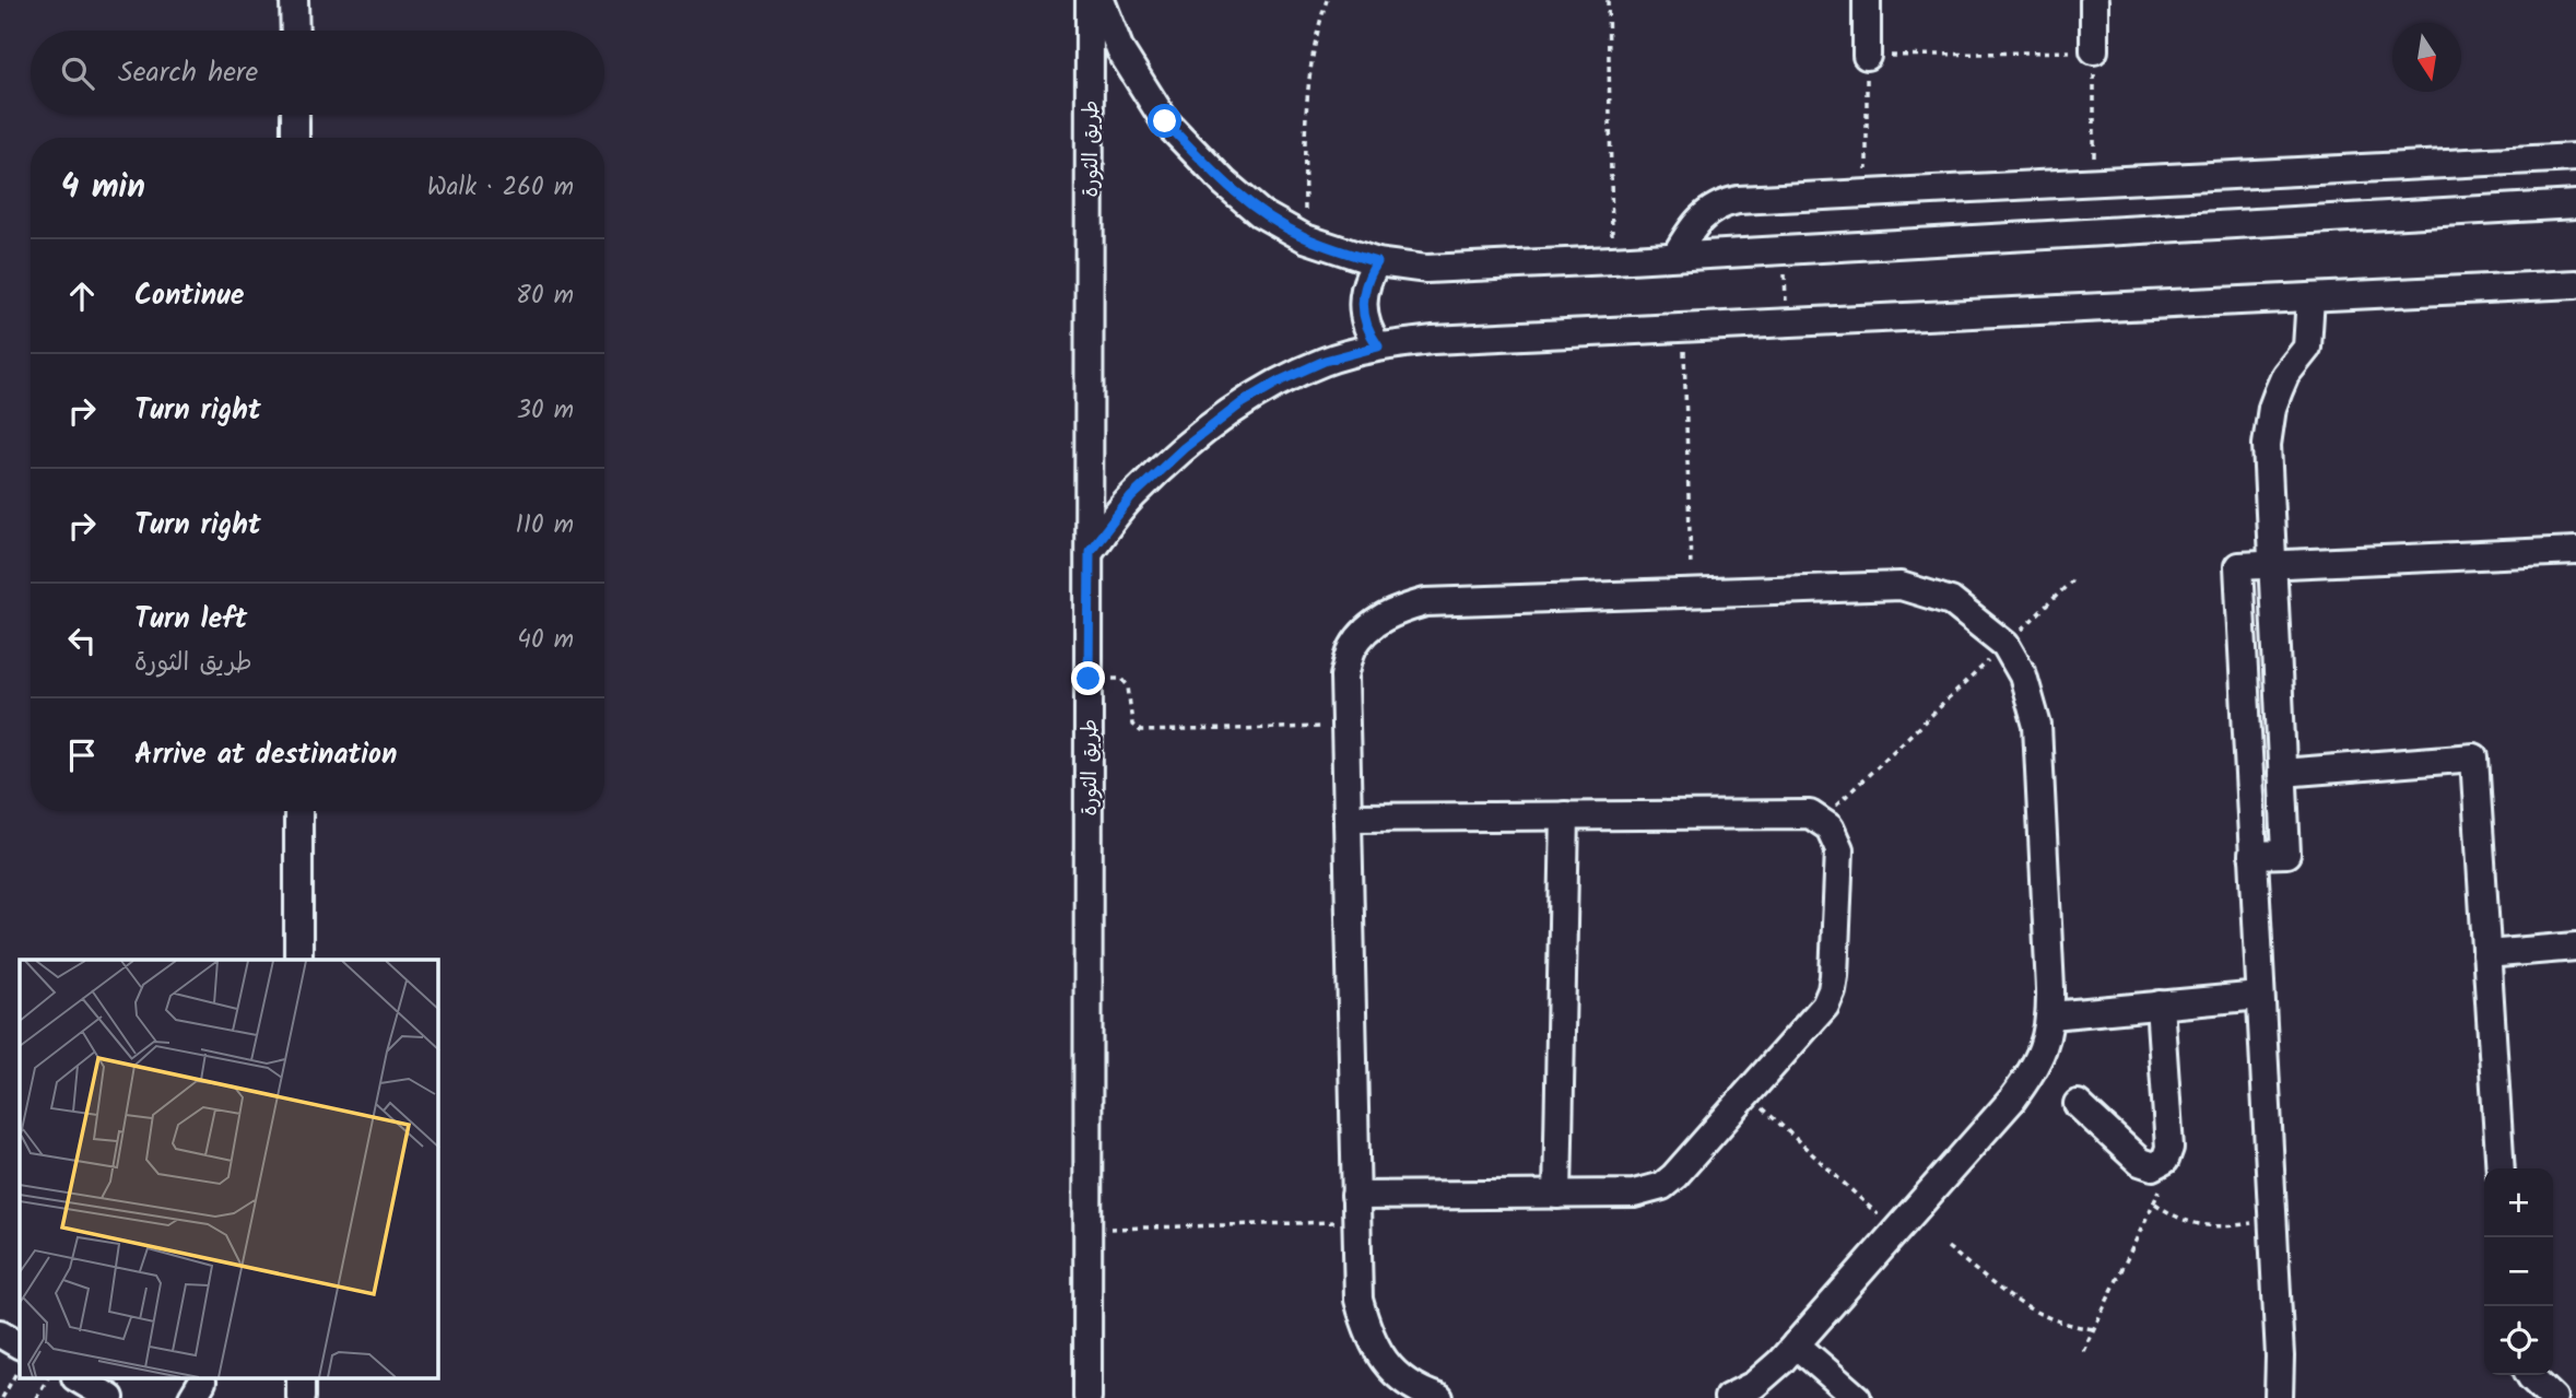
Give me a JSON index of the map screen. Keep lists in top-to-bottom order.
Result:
{
  "streets": {
    "street": ["طريق الثورة"]
  },
  "north": "bottom",
  "page": {
    "search": "Search here",
    "heading": ["4 min", "Walk · 260 m"],
    "list": [
      ["Continue", "80 m"],
      ["Turn right", "30 m"],
      ["Turn right", "110 m"],
      ["Turn left", "طريق الثورة", "40 m"],
      "Arrive at destination"
    ],
    "map_buttons": ["+", "−"]
  }
}
